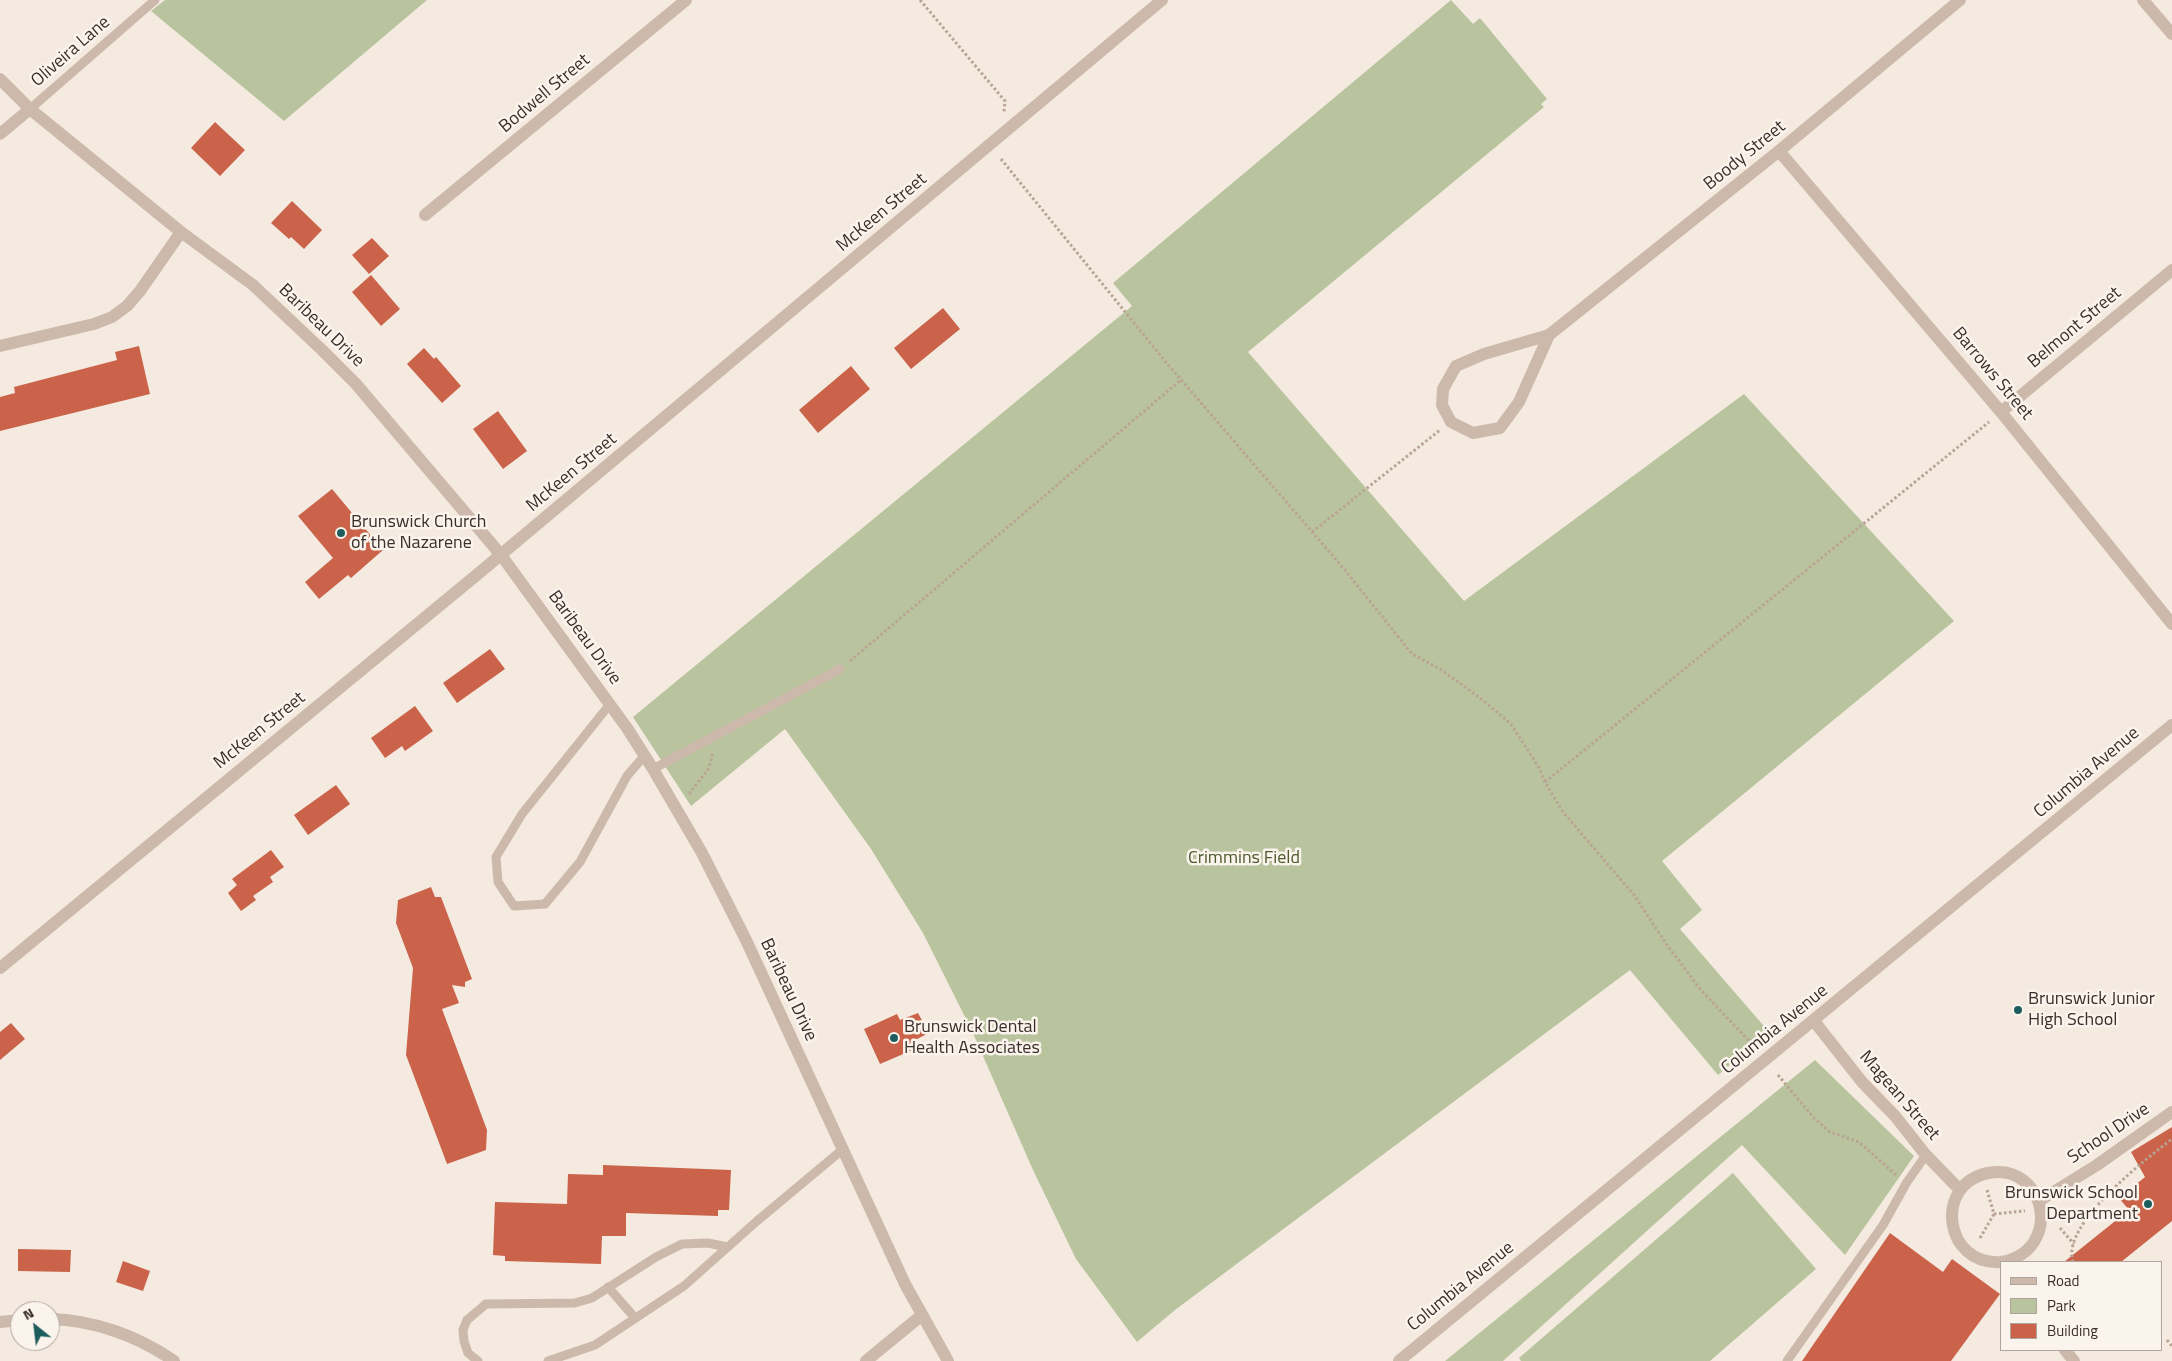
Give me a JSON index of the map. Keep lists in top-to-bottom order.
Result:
{
  "streets": {
    "street": [
      "Bodwell Street",
      "Boody Street",
      "McKeen Street",
      "Baribeau Drive",
      "Belmont Street",
      "Barrows Street",
      "Columbia Avenue",
      "Magean Street",
      "School Drive"
    ],
    "lane": ["Oliveira Lane"]
  },
  "crossings": [
    ["Oliveira Lane", "Baribeau Drive"],
    ["Boody Street", "Barrows Street"],
    ["McKeen Street", "Baribeau Drive"],
    ["Belmont Street", "Barrows Street"],
    ["Columbia Avenue", "Magean Street"]
  ],
  "parks": ["Crimmins Field"],
  "places": [
    "Brunswick Church of the Nazarene",
    "Brunswick Junior High School",
    "Brunswick Dental Health Associates",
    "Brunswick School Department"
  ],
  "legend": ["Road", "Park", "Building"],
  "north": "top left"
}
